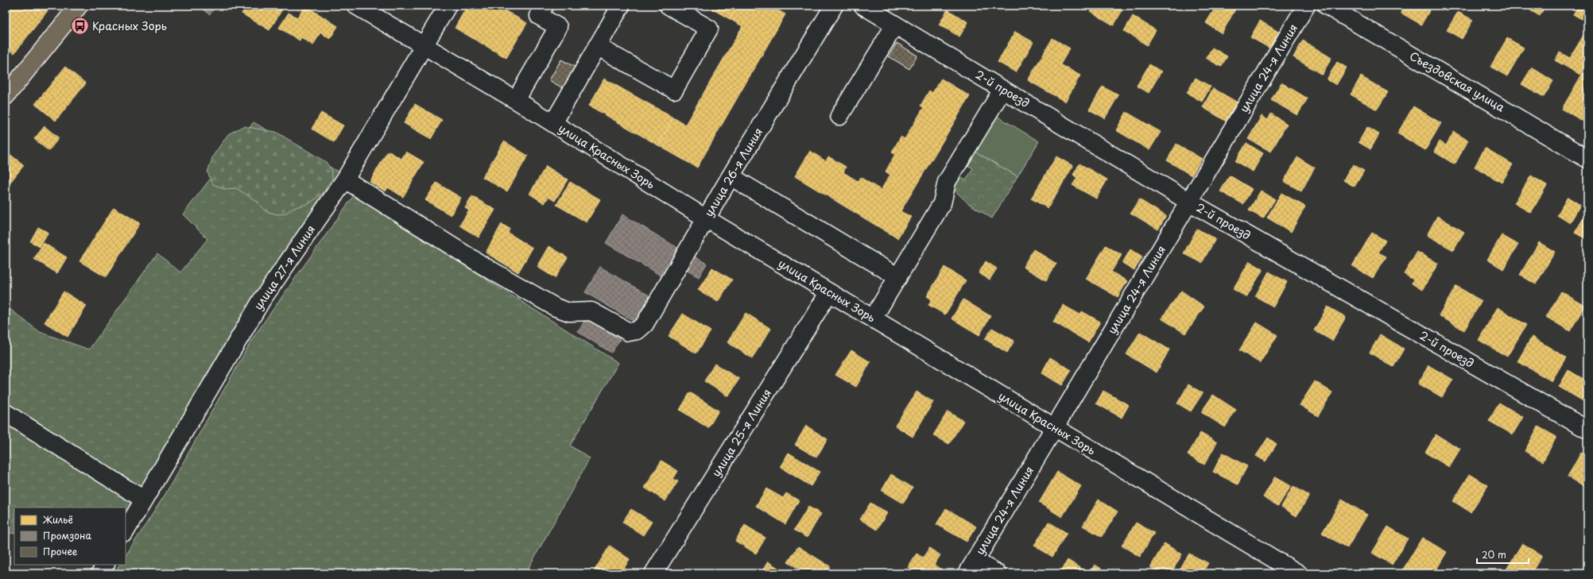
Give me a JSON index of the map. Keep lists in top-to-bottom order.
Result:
{
  "streets": {
    "street": [
      "улица 24-я Линия",
      "Съездовская улица",
      "2-й проезд",
      "улица Красных Зорь",
      "улица 26-я Линия",
      "улица 27-я Линия",
      "улица 25-я Линия"
    ]
  },
  "crossings": [
    ["улица 24-я Линия", "2-й проезд"],
    ["улица 24-я Линия", "улица Красных Зорь"],
    ["улица Красных Зорь", "улица 26-я Линия"],
    ["улица Красных Зорь", "улица 27-я Линия"],
    ["улица Красных Зорь", "улица 25-я Линия"],
    ["улица 26-я Линия", "улица 27-я Линия"]
  ],
  "places": {
    "bus stop": ["Красных Зорь"]
  },
  "legend": ["Жильё", "Промзона", "Прочее"],
  "scale_bar": "20 m"
}
